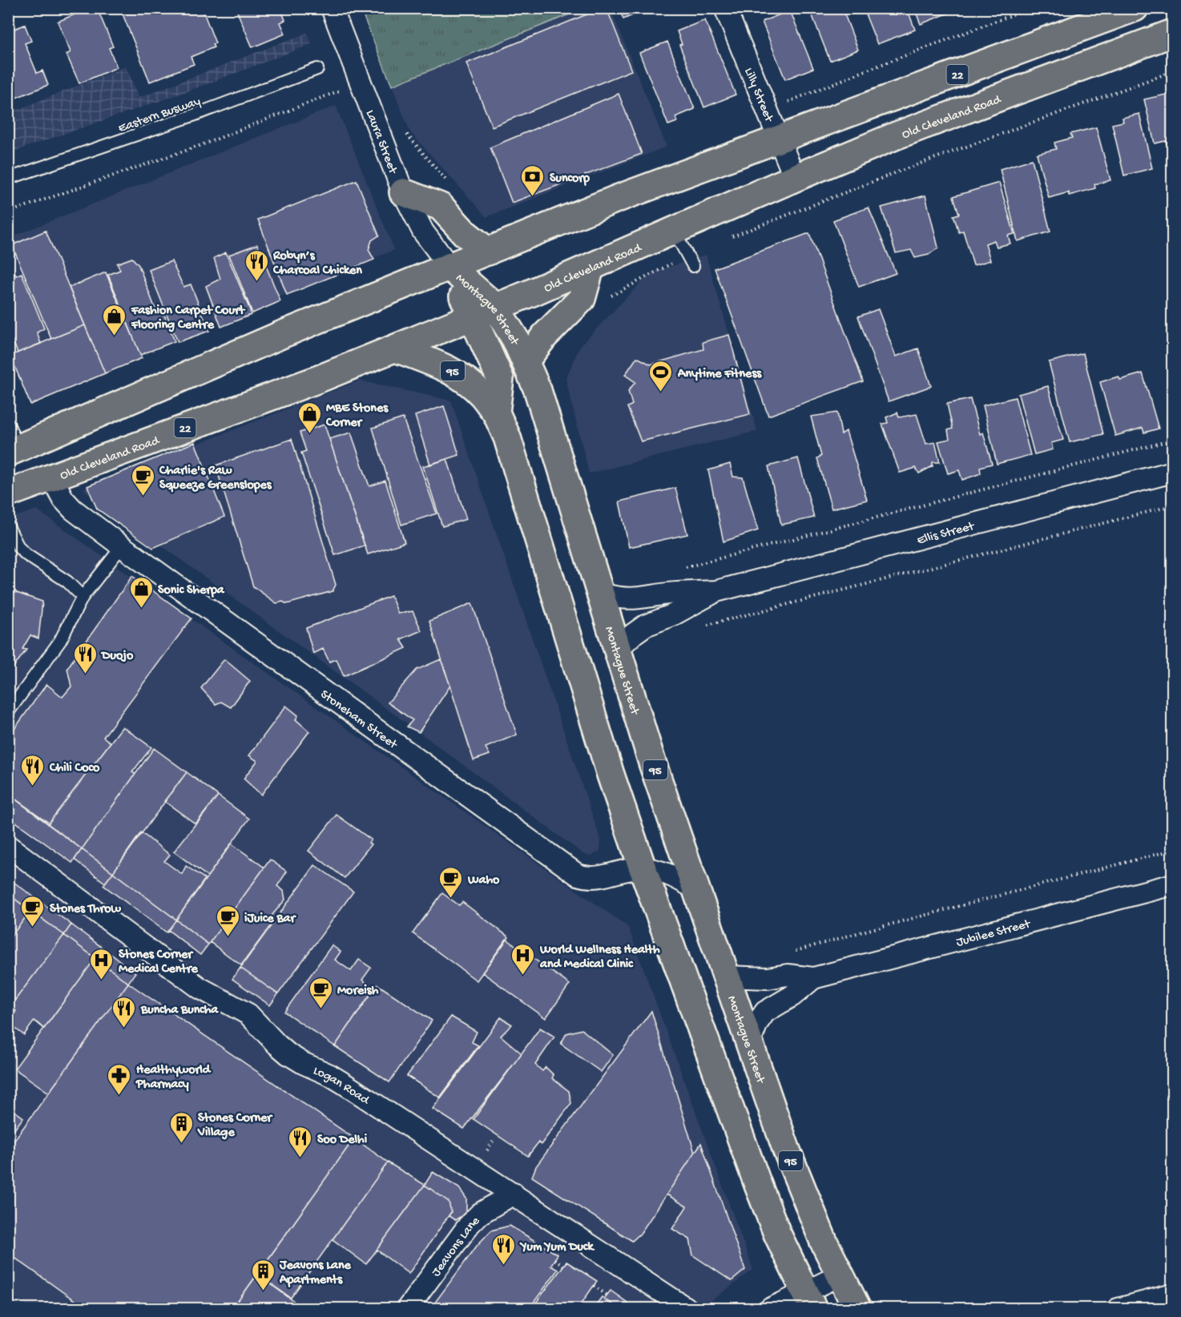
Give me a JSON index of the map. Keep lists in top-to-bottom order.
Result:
{
  "streets": {
    "main road": [
      "22",
      "Old Cleveland Road",
      "Montague Street",
      "95"
    ],
    "street": [
      "Lilly Street",
      "Laura Street",
      "Ellis Street",
      "Stoneham Street",
      "Jubilee Street",
      "Logan Road",
      "Jeavons Lane"
    ],
    "lane": ["Eastern Busway"]
  },
  "crossings": [
    ["22", "Lilly Street"],
    ["22", "Laura Street"],
    ["22", "Montague Street"],
    ["Lilly Street", "Old Cleveland Road"],
    ["Old Cleveland Road", "Montague Street"],
    ["Old Cleveland Road", "95"],
    ["Old Cleveland Road", "Stoneham Street"],
    ["Laura Street", "Montague Street"],
    ["Montague Street", "95"],
    ["Montague Street", "Ellis Street"],
    ["Montague Street", "Stoneham Street"],
    ["Montague Street", "Jubilee Street"],
    ["95", "Stoneham Street"],
    ["Logan Road", "Jeavons Lane"]
  ],
  "places": {
    "bank": ["Suncorp"],
    "restaurant": [
      "Robyn’s Charcoal Chicken",
      "Duojo",
      "Chili Coco",
      "Buncha Buncha",
      "Soo Delhi",
      "Yum Yum Duck"
    ],
    "shop": ["Fashion Carpet Court Flooring Centre", "MBE Stones Corner", "Sonic Sherpa"],
    "sports": ["Anytime Fitness"],
    "cafe": [
      "Charlie's Raw Squeeze Greenslopes",
      "Waho",
      "Stones Throw",
      "iJuice Bar",
      "Moreish"
    ],
    "hospital": ["World Wellness Health and Medical Clinic", "Stones Corner Medical Centre"],
    "pharmacy": ["Healthyworld Pharmacy"],
    "building": ["Stones Corner Village", "Jeavons Lane Apartments"]
  }
}
